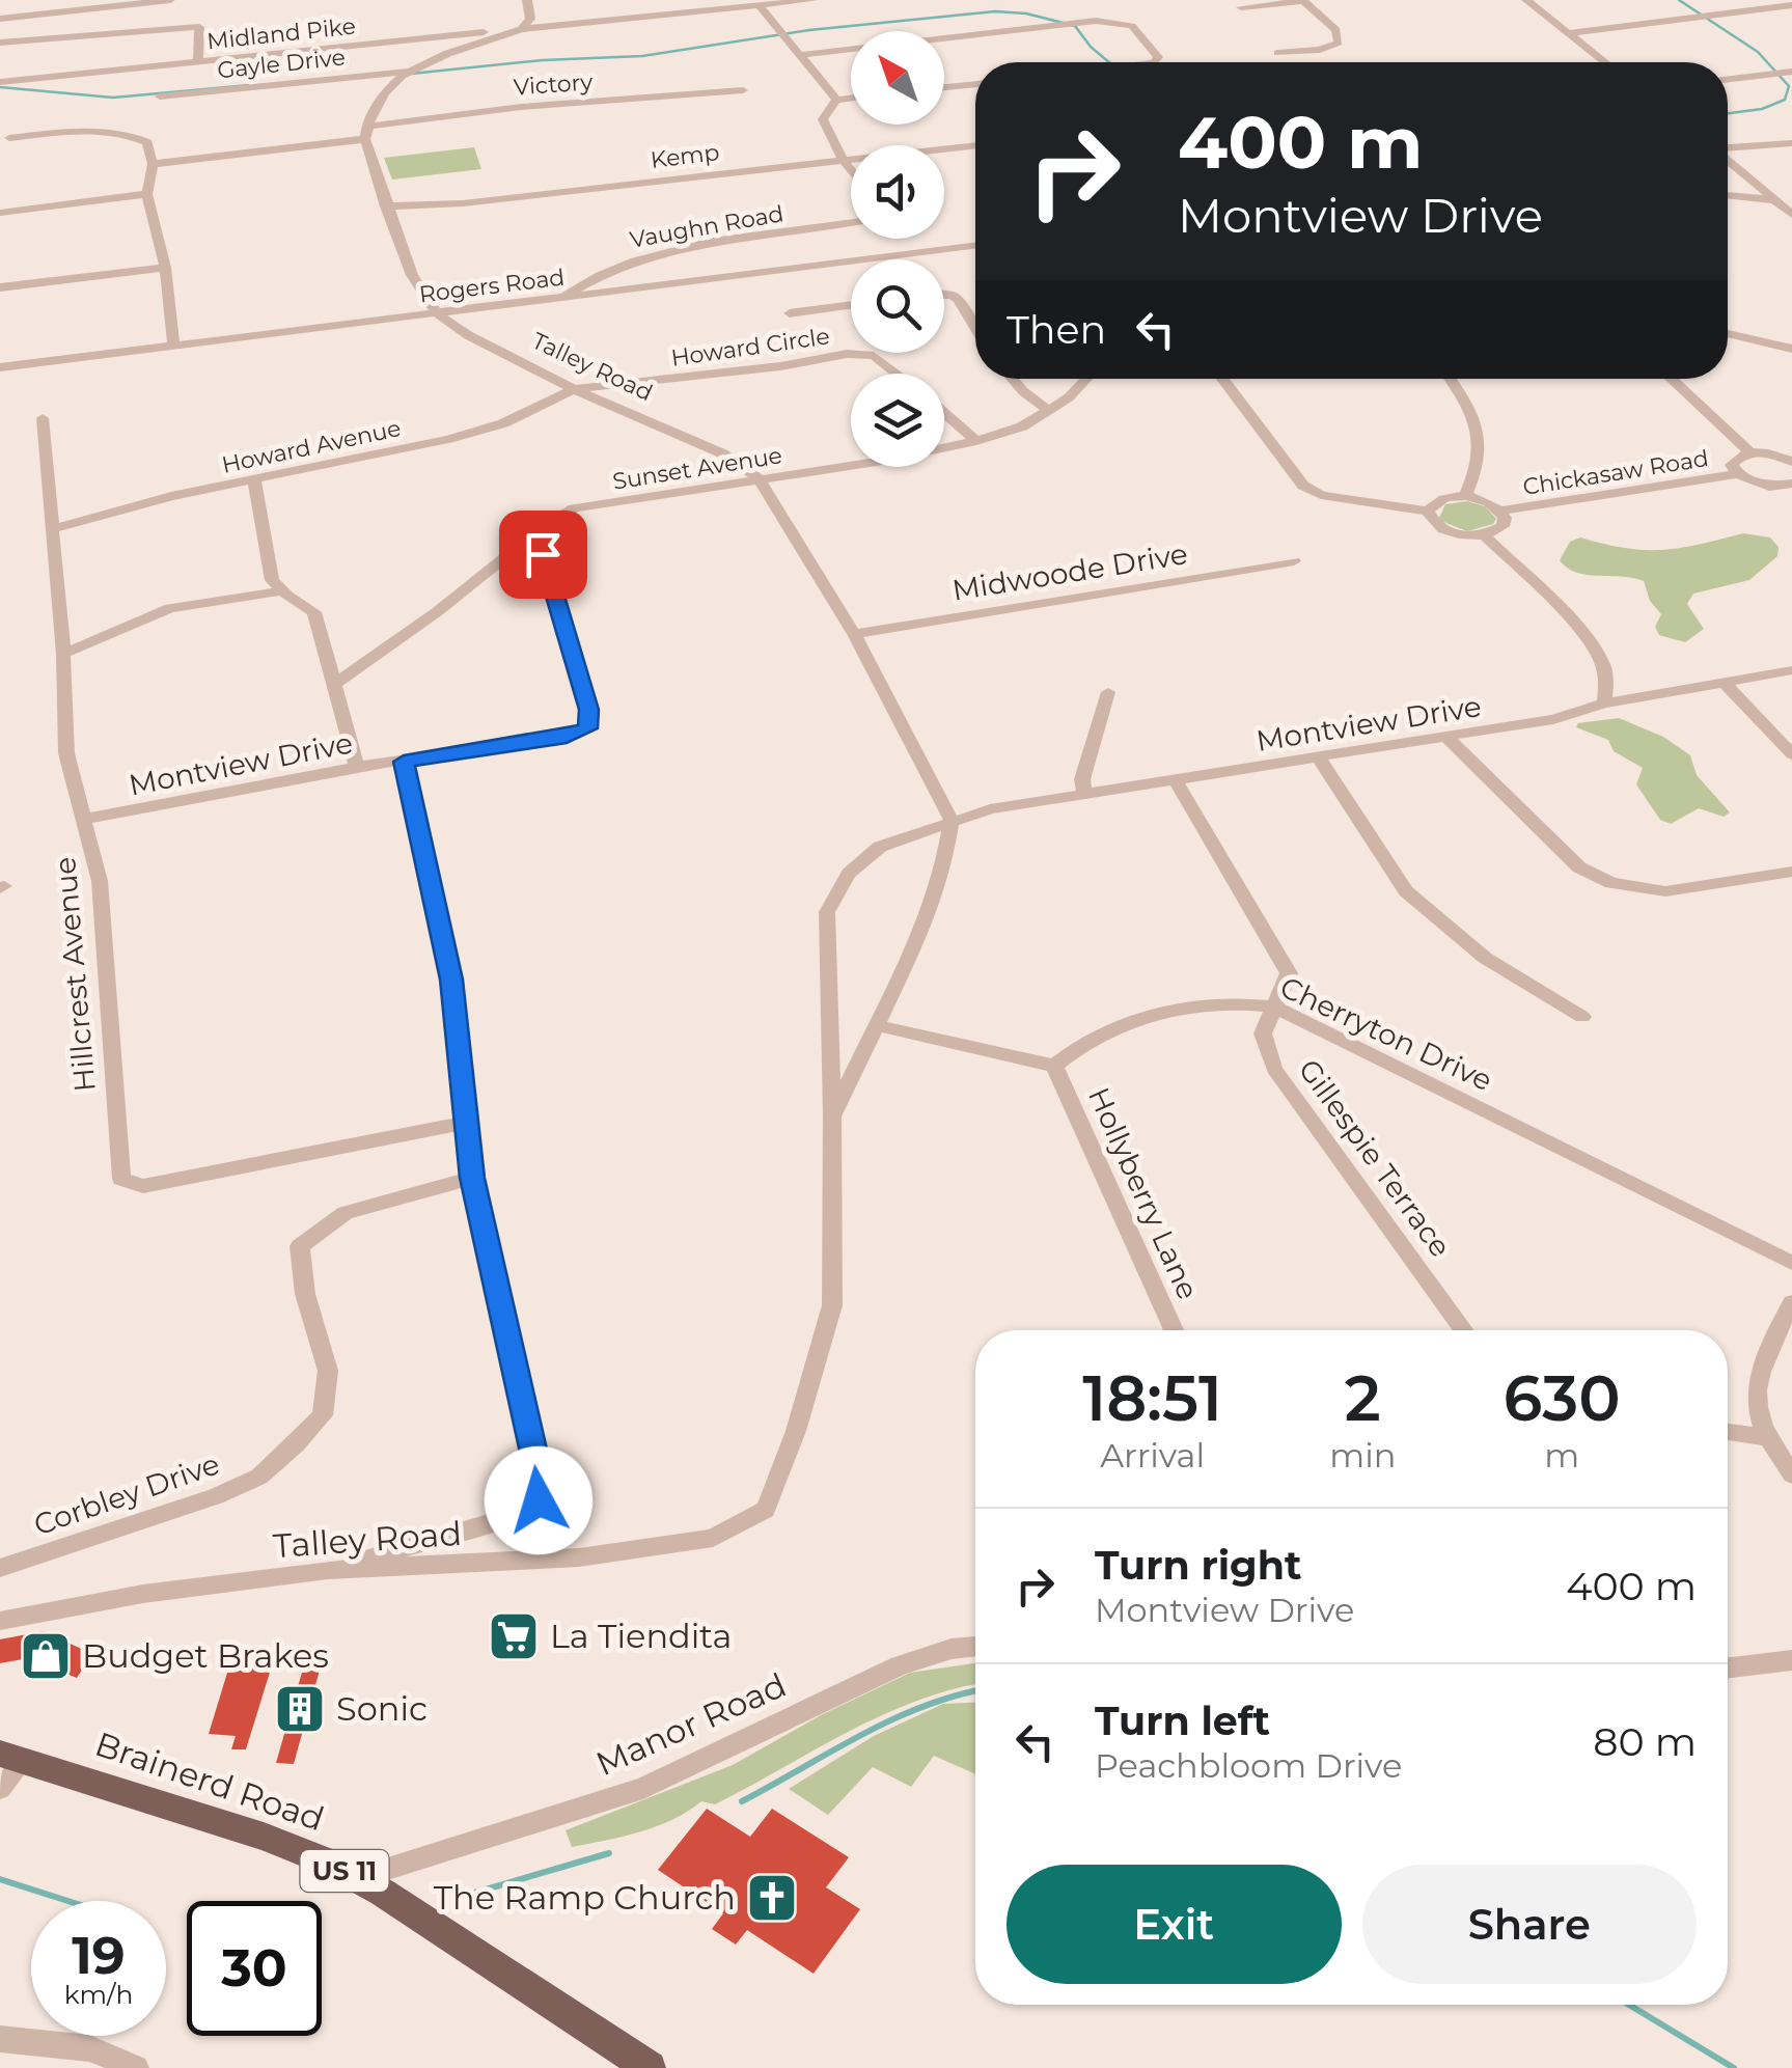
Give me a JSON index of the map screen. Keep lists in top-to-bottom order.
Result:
{
  "streets": {
    "main road": ["Brainerd Road", "US 11"],
    "street": [
      "Midland Pike",
      "Gayle Drive",
      "Victory",
      "Kemp",
      "Vaughn Road",
      "Rogers Road",
      "Howard Circle",
      "Talley Road",
      "Howard Avenue",
      "Sunset Avenue",
      "Chickasaw Road",
      "Midwoode Drive",
      "Montview Drive",
      "Hillcrest Avenue",
      "Cherryton Drive",
      "Gillespie Terrace",
      "Hollyberry Lane",
      "Corbley Drive",
      "Manor Road"
    ]
  },
  "crossings": [
    ["Victory", "Talley Road"],
    ["Kemp", "Talley Road"],
    ["Vaughn Road", "Rogers Road"],
    ["Rogers Road", "Talley Road"],
    ["Howard Circle", "Talley Road"],
    ["Howard Circle", "Howard Avenue"],
    ["Howard Circle", "Sunset Avenue"],
    ["Talley Road", "Howard Avenue"],
    ["Talley Road", "Sunset Avenue"],
    ["Talley Road", "Midwoode Drive"],
    ["Talley Road", "Montview Drive"],
    ["Howard Avenue", "Hillcrest Avenue"],
    ["Sunset Avenue", "Montview Drive"],
    ["Montview Drive", "Hillcrest Avenue"],
    ["Montview Drive", "Gillespie Terrace"],
    ["Cherryton Drive", "Gillespie Terrace"],
    ["Cherryton Drive", "Hollyberry Lane"],
    ["Manor Road", "Brainerd Road"]
  ],
  "places": {
    "supermarket": ["La Tiendita"],
    "shop": ["Budget Brakes"],
    "building": ["Sonic"],
    "church": ["The Ramp Church"]
  },
  "north": "top left",
  "page": {
    "turn": ["400 m", "Montview Drive"],
    "then": "Then",
    "eta": [
      "18:51",
      "Arrival",
      "2",
      "min",
      "630",
      "m"
    ],
    "list": [
      {
        "name": "Turn right",
        "note": "Montview Drive",
        "value": "400 m"
      },
      {
        "name": "Turn left",
        "note": "Peachbloom Drive",
        "value": "80 m"
      }
    ],
    "buttons": ["Exit", "Share"],
    "speed": "19 km/h",
    "limit": "30"
  }
}
